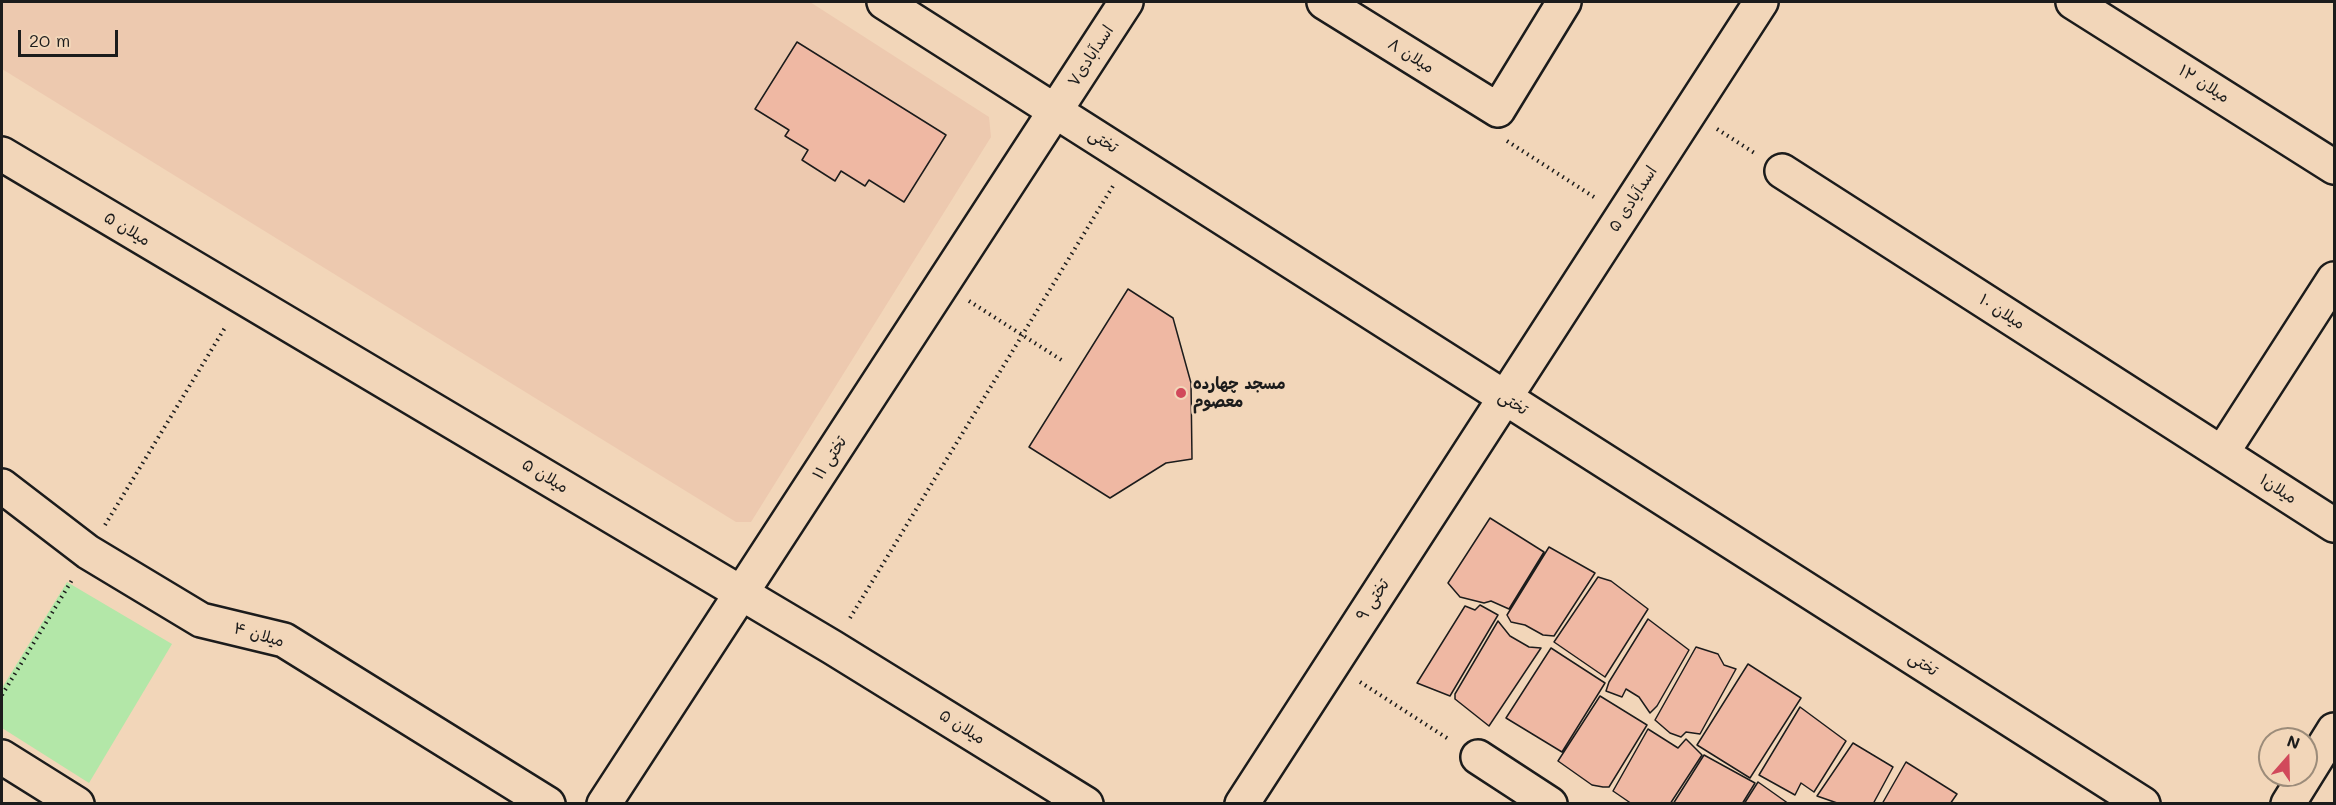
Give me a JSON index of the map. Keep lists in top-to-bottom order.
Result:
{
  "streets": {
    "street": [
      "اسدآبادی۷",
      "میلان ۸",
      "میلان ۱۲",
      "تختی",
      "اسدآیادی ۵",
      "میلان ۵",
      "میلان ۱۰",
      "تختی ۱۱",
      "میلان۱",
      "تختی ۹",
      "میلان ۴"
    ]
  },
  "crossings": [
    ["اسدآبادی۷", "تختی"],
    ["اسدآبادی۷", "تختی ۱۱"],
    ["تختی", "اسدآیادی ۵"],
    ["تختی", "تختی ۱۱"],
    ["تختی", "تختی ۹"],
    ["اسدآیادی ۵", "تختی ۹"],
    ["میلان ۵", "تختی ۱۱"],
    ["میلان ۱۰", "میلان۱"]
  ],
  "places": ["مسجد چهارده معصوم"],
  "scale_bar": "20 m",
  "north": "top"
}
